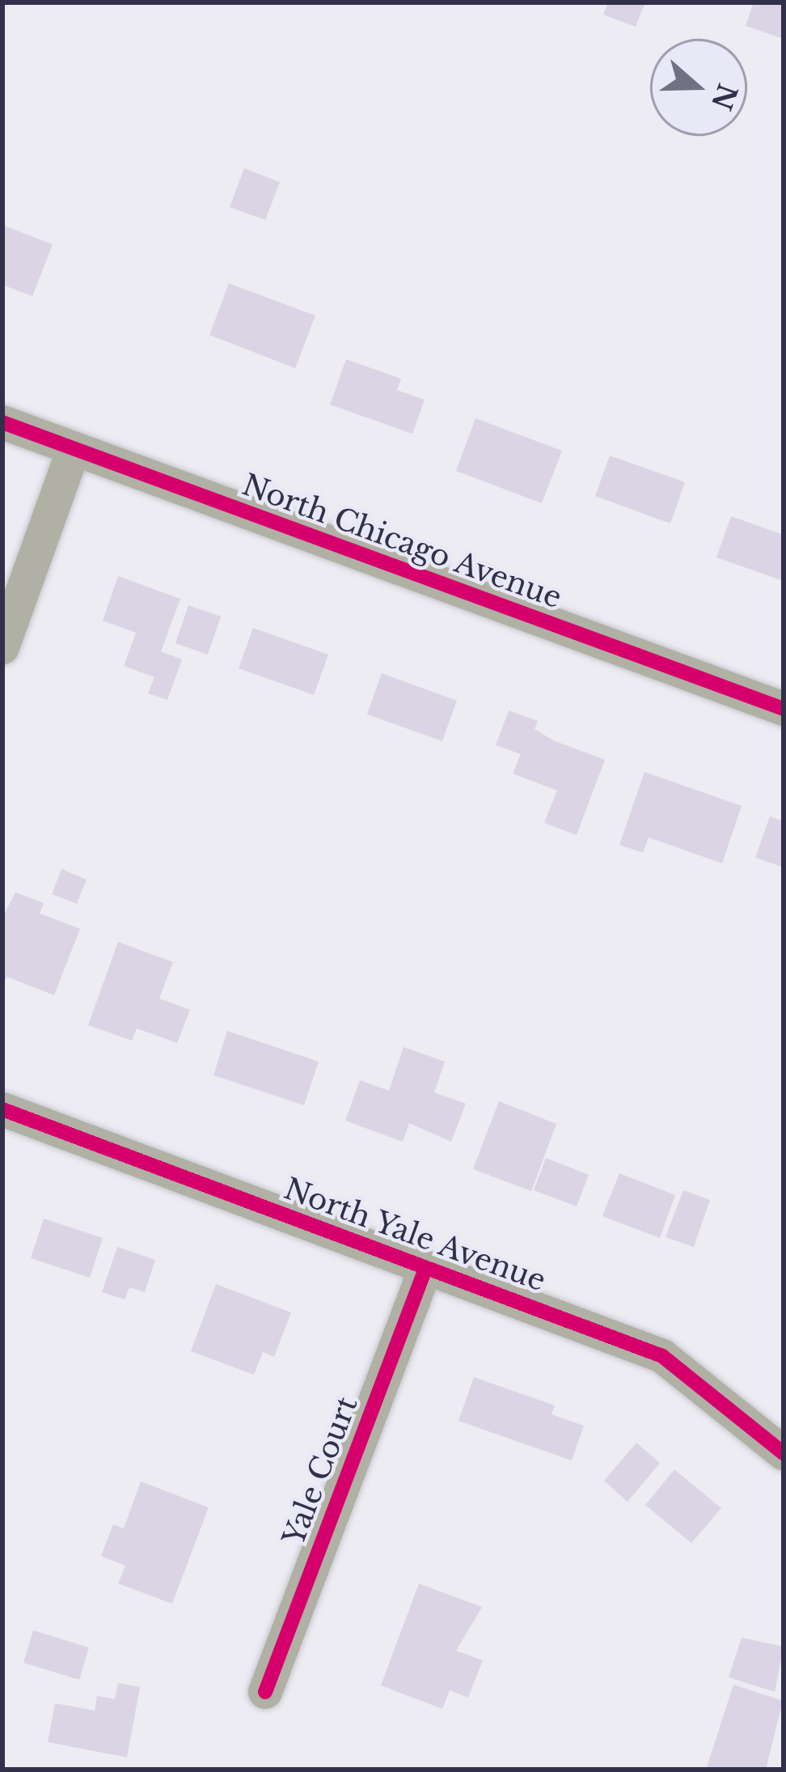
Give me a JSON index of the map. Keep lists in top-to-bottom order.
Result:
{
  "streets": {
    "street": ["North Chicago Avenue", "North Yale Avenue", "Yale Court"]
  },
  "crossings": [
    ["North Yale Avenue", "Yale Court"]
  ],
  "north": "right"
}
